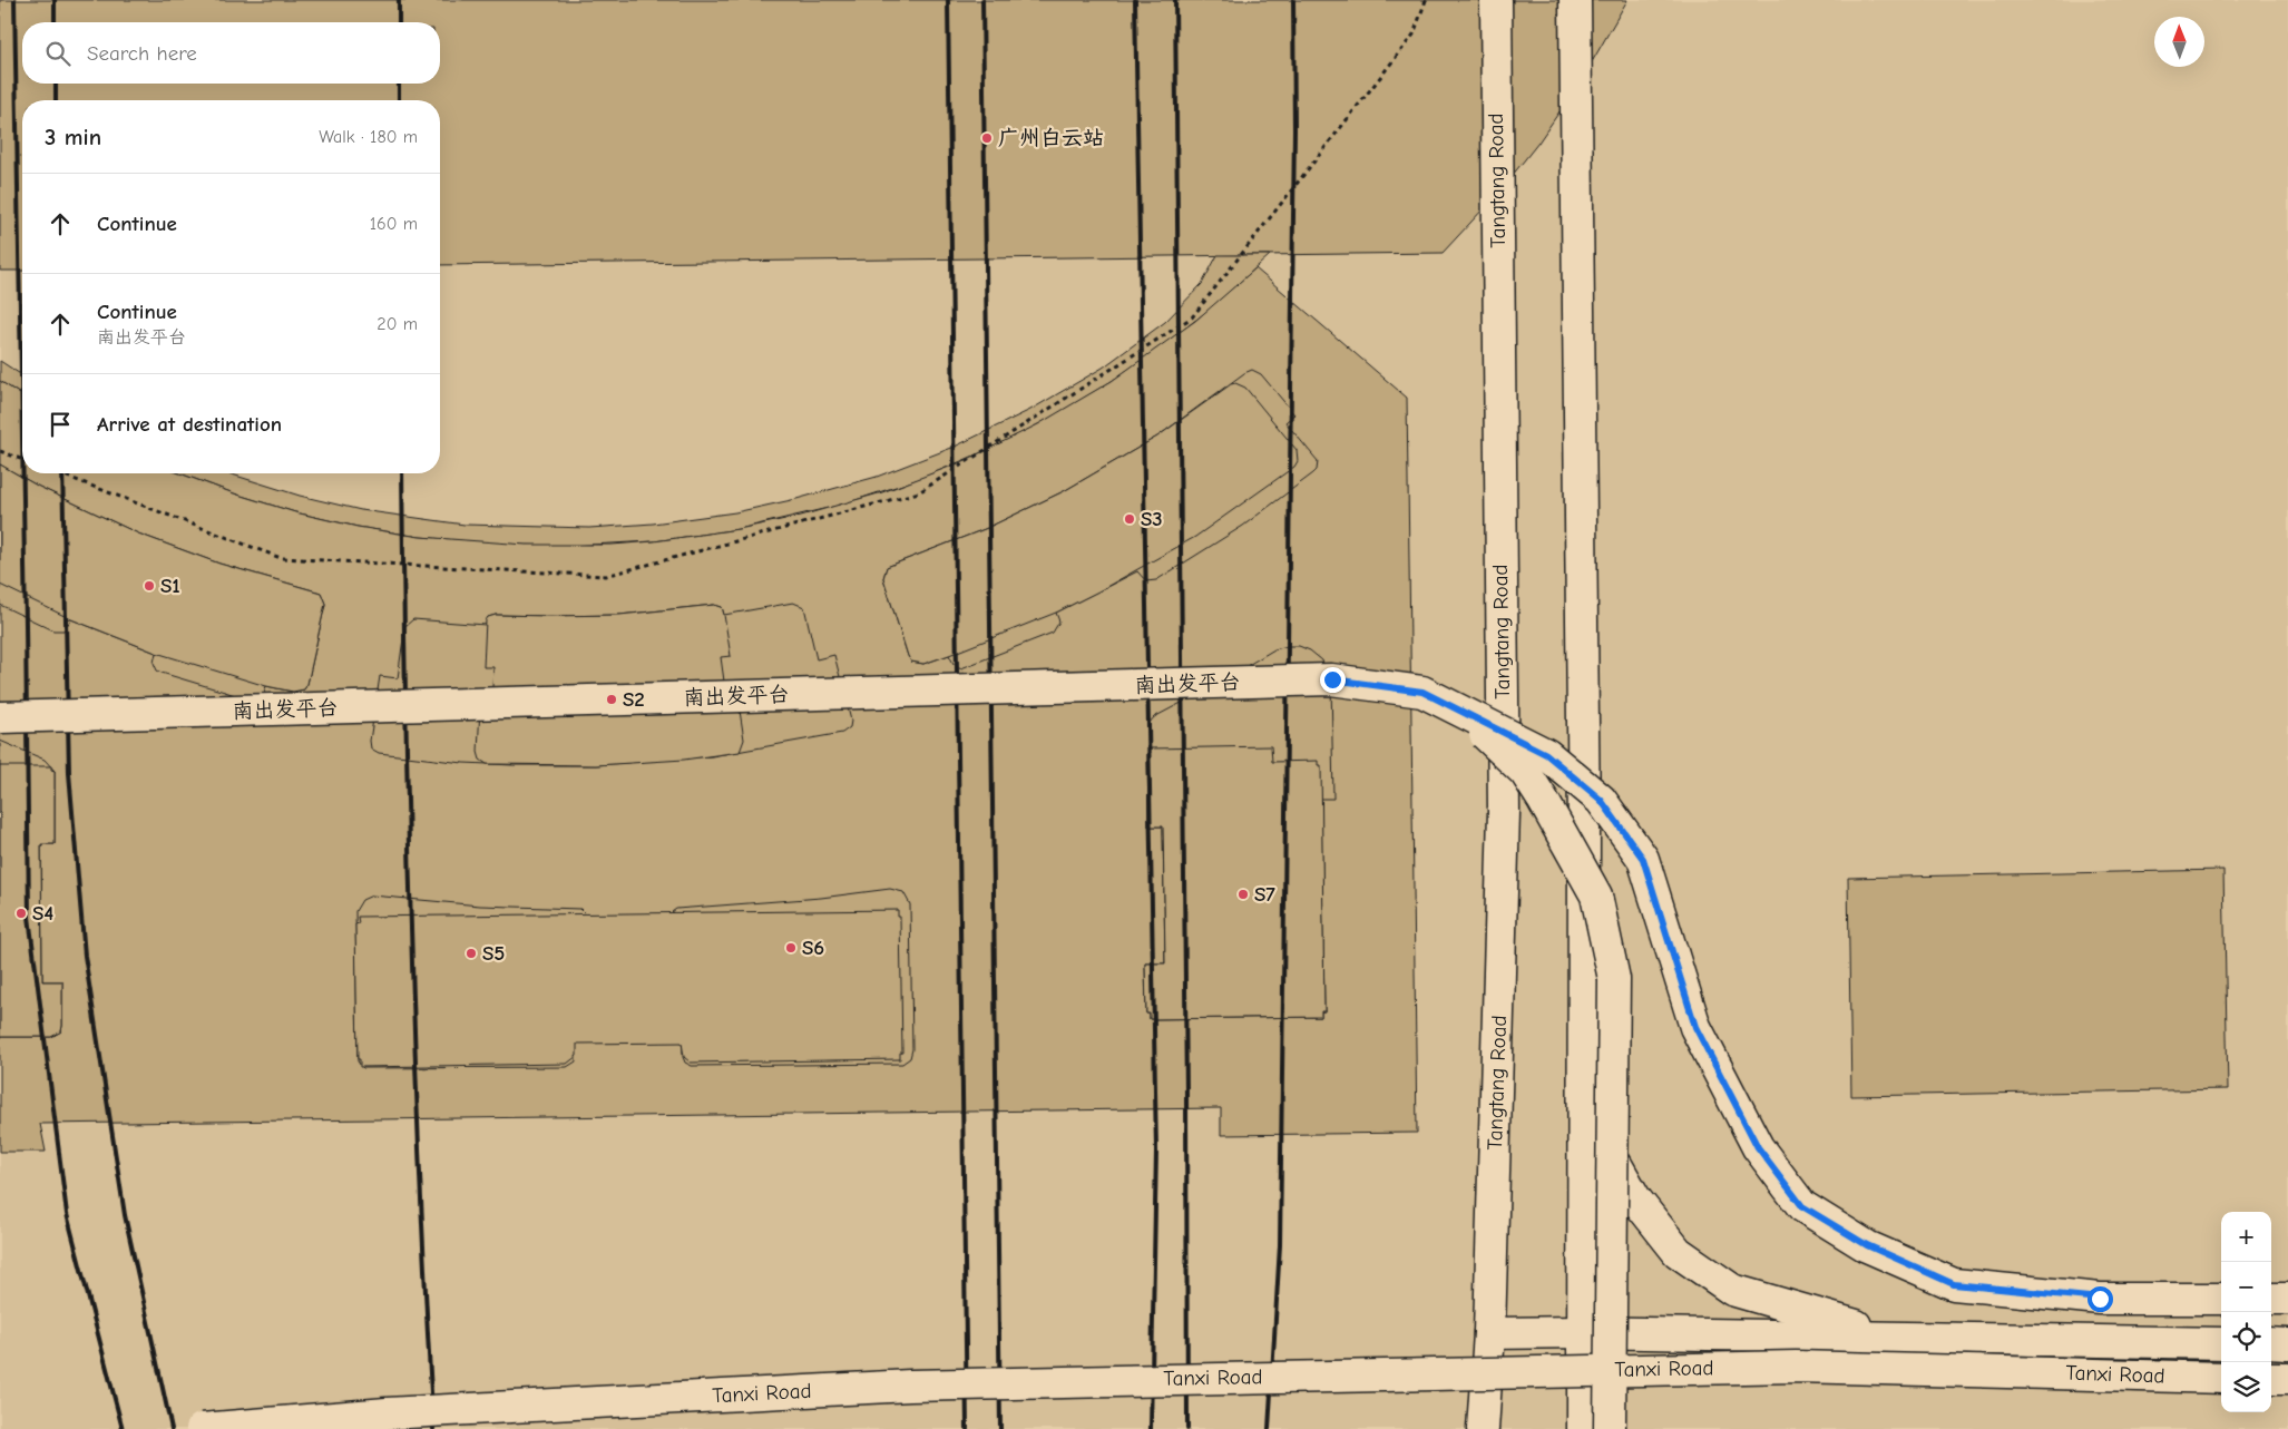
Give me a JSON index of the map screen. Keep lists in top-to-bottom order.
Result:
{
  "streets": {
    "street": ["Tangtang Road", "南出发平台", "Tanxi Road"]
  },
  "places": [
    "广州白云站",
    "S3",
    "S1",
    "S2",
    "S7",
    "S4",
    "S6",
    "S5"
  ],
  "north": "top",
  "page": {
    "search": "Search here",
    "heading": ["3 min", "Walk · 180 m"],
    "list": [
      ["Continue", "160 m"],
      ["Continue", "南出发平台", "20 m"],
      "Arrive at destination"
    ],
    "map_buttons": ["+", "−"]
  }
}
